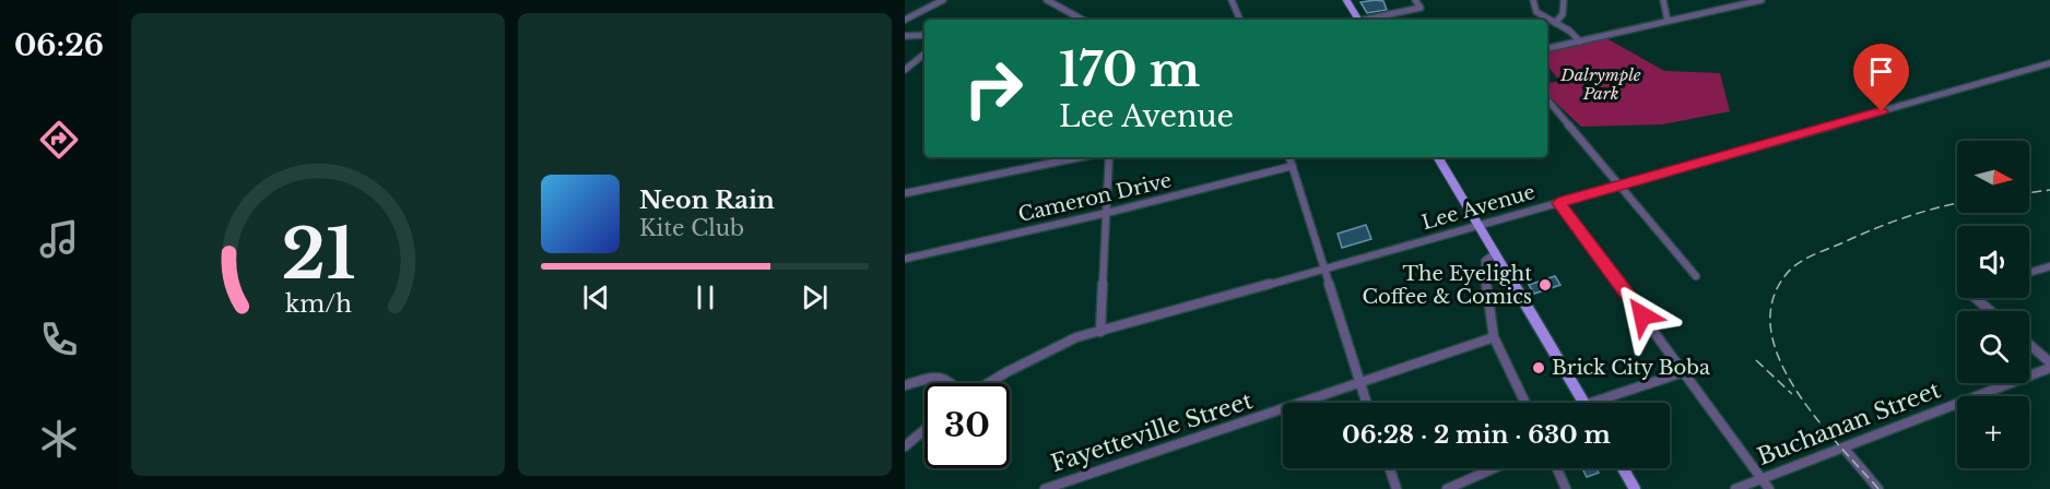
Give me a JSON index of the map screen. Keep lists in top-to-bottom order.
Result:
{
  "streets": {
    "street": [
      "Cameron Drive",
      "Lee Avenue",
      "Buchanan Street",
      "Fayetteville Street"
    ]
  },
  "parks": ["Dalrymple Park"],
  "places": ["The Eyelight Coffee & Comics", "Brick City Boba"],
  "north": "right",
  "page": {
    "tabs": "06:26",
    "turn": ["170 m", "Lee Avenue"],
    "map_buttons": "+",
    "song": ["Neon Rain", "Kite Club"],
    "limit": "30",
    "trip": "06:28 · 2 min · 630 m",
    "gauge": ["21", "km/h"]
  }
}
